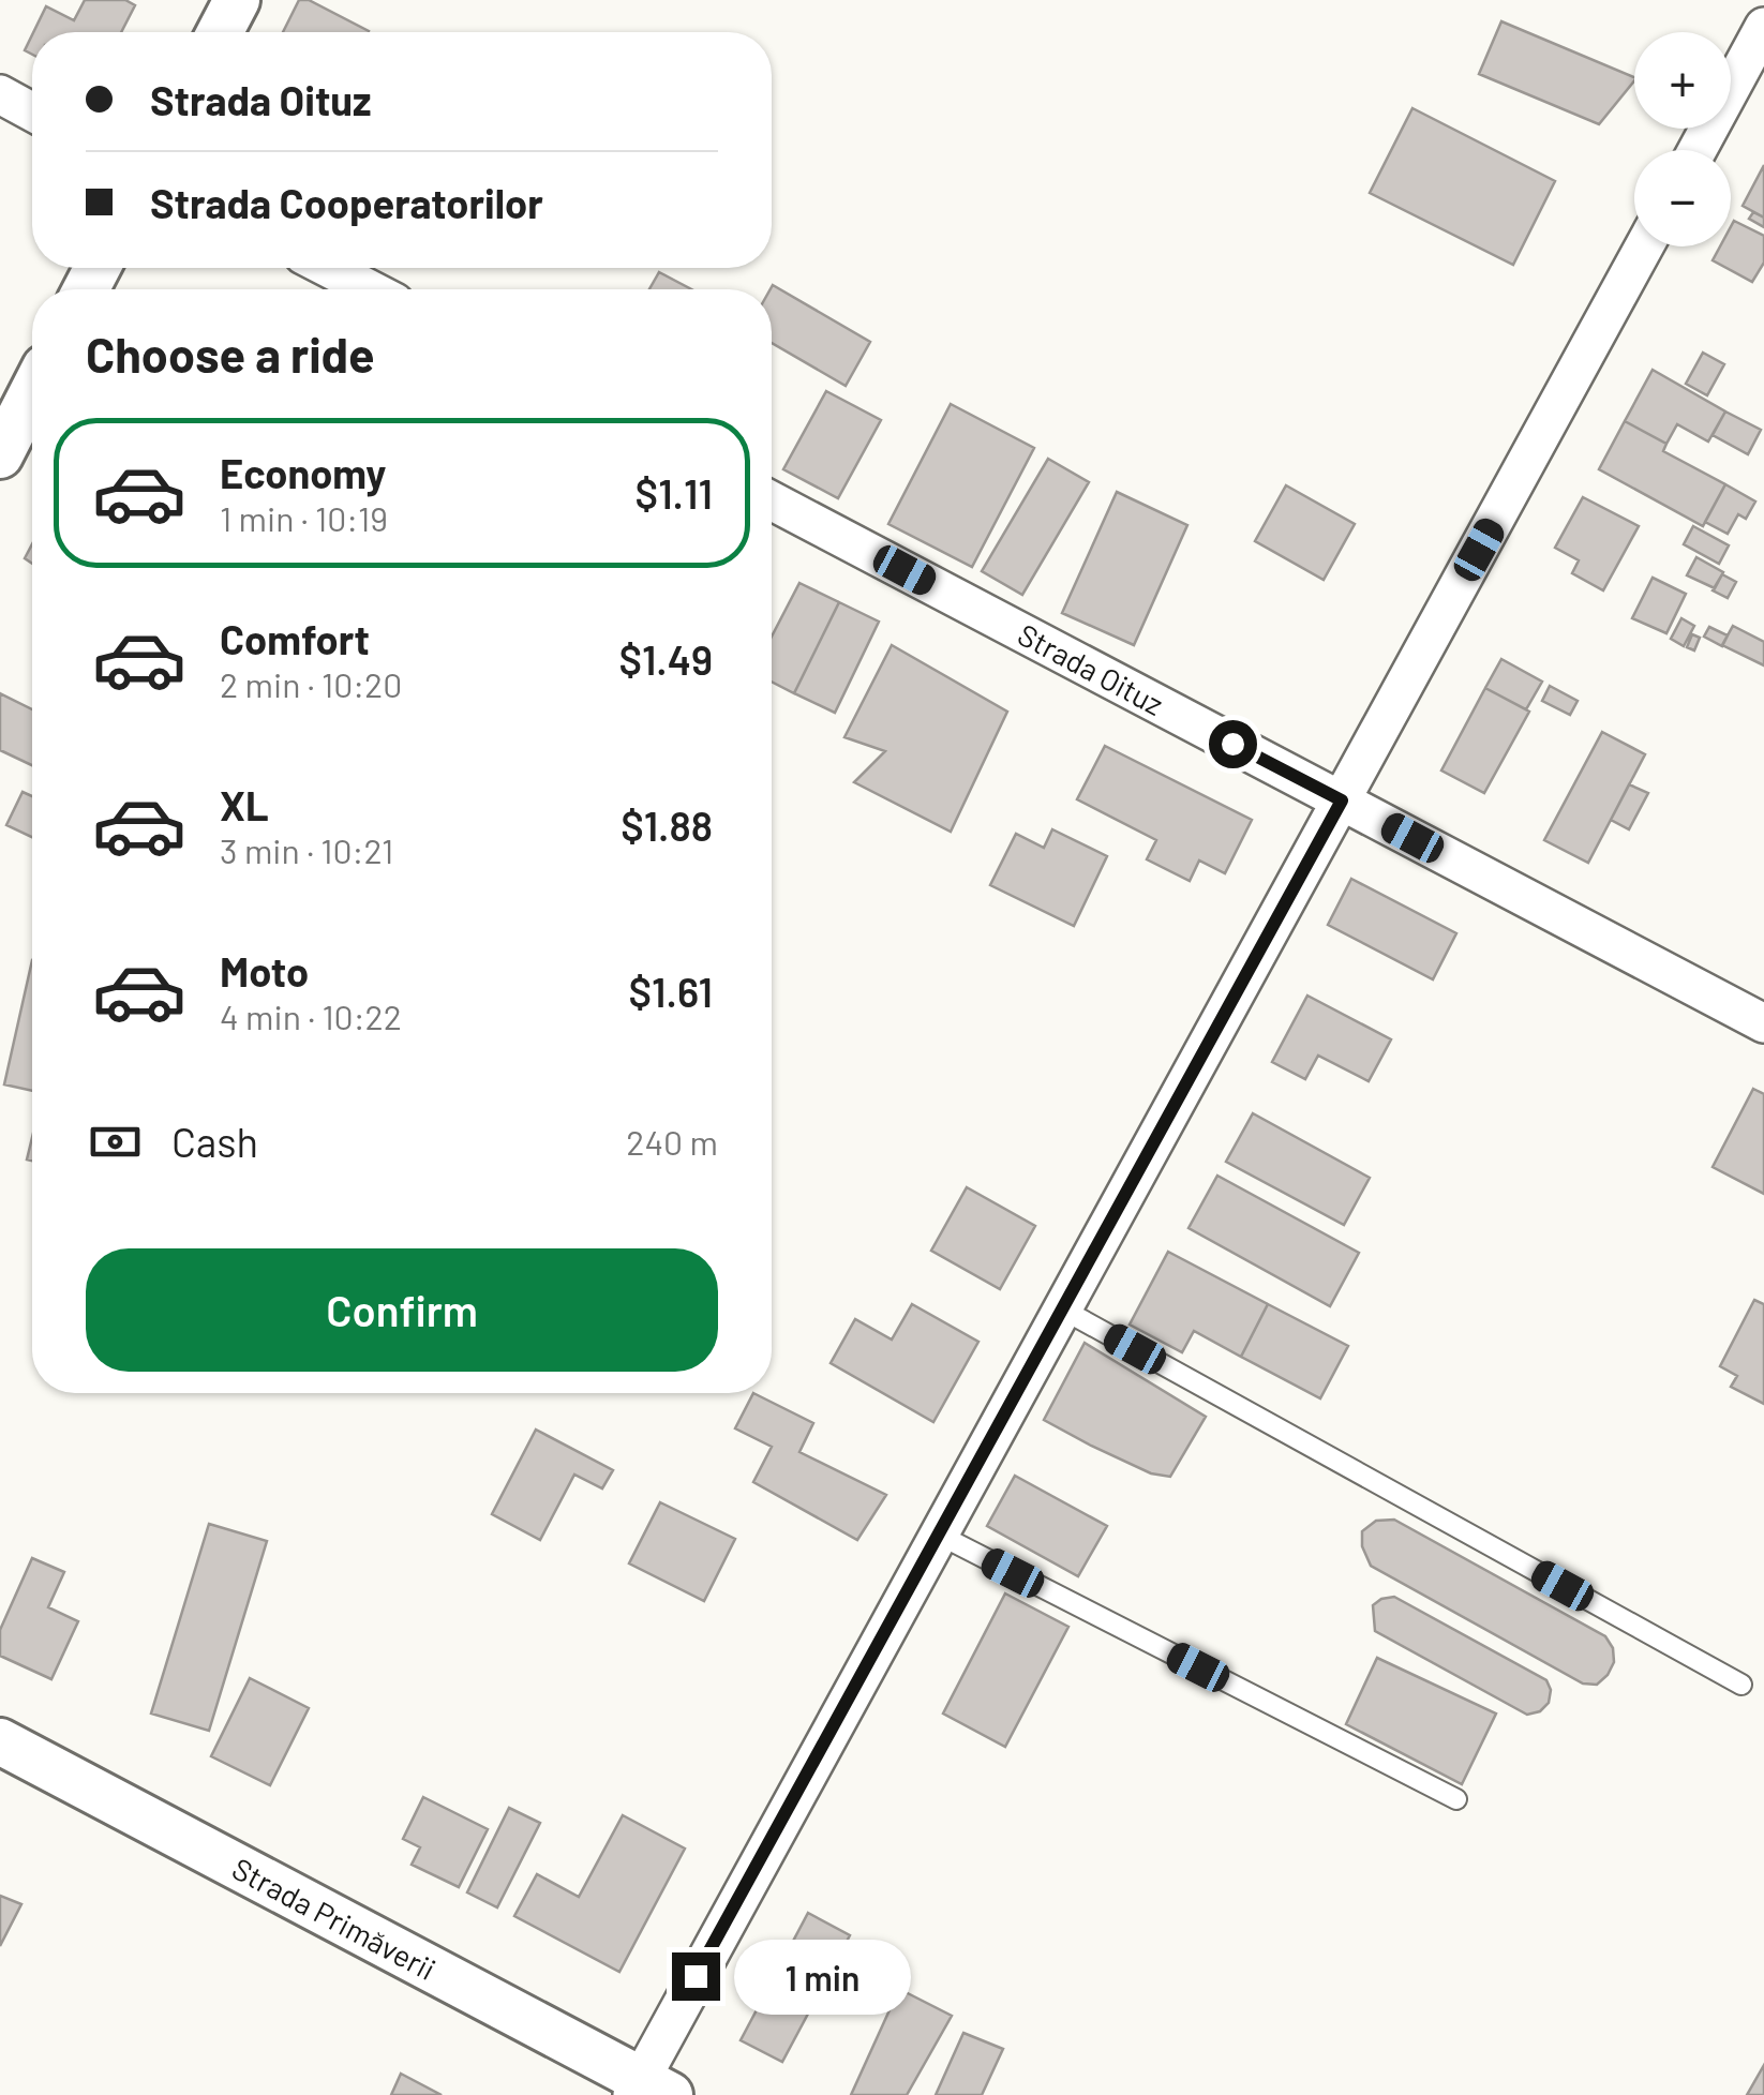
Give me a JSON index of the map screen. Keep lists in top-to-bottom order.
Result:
{
  "streets": {
    "street": ["Strada Oituz", "Strada Primăverii"]
  },
  "page": {
    "map_buttons": ["+", "−"],
    "banner": ["Strada Oituz", "Strada Cooperatorilor"],
    "heading": "Choose a ride",
    "list": [
      {
        "name": "Economy",
        "note": "1 min · 10:19",
        "value": "$1.11"
      },
      {
        "name": "Comfort",
        "note": "2 min · 10:20",
        "value": "$1.49"
      },
      {
        "name": "XL",
        "note": "3 min · 10:21",
        "value": "$1.88"
      },
      {
        "name": "Moto",
        "note": "4 min · 10:22",
        "value": "$1.61"
      }
    ],
    "pay": ["Cash", "240 m"],
    "buttons": "Confirm",
    "bubble": "1 min"
  }
}
